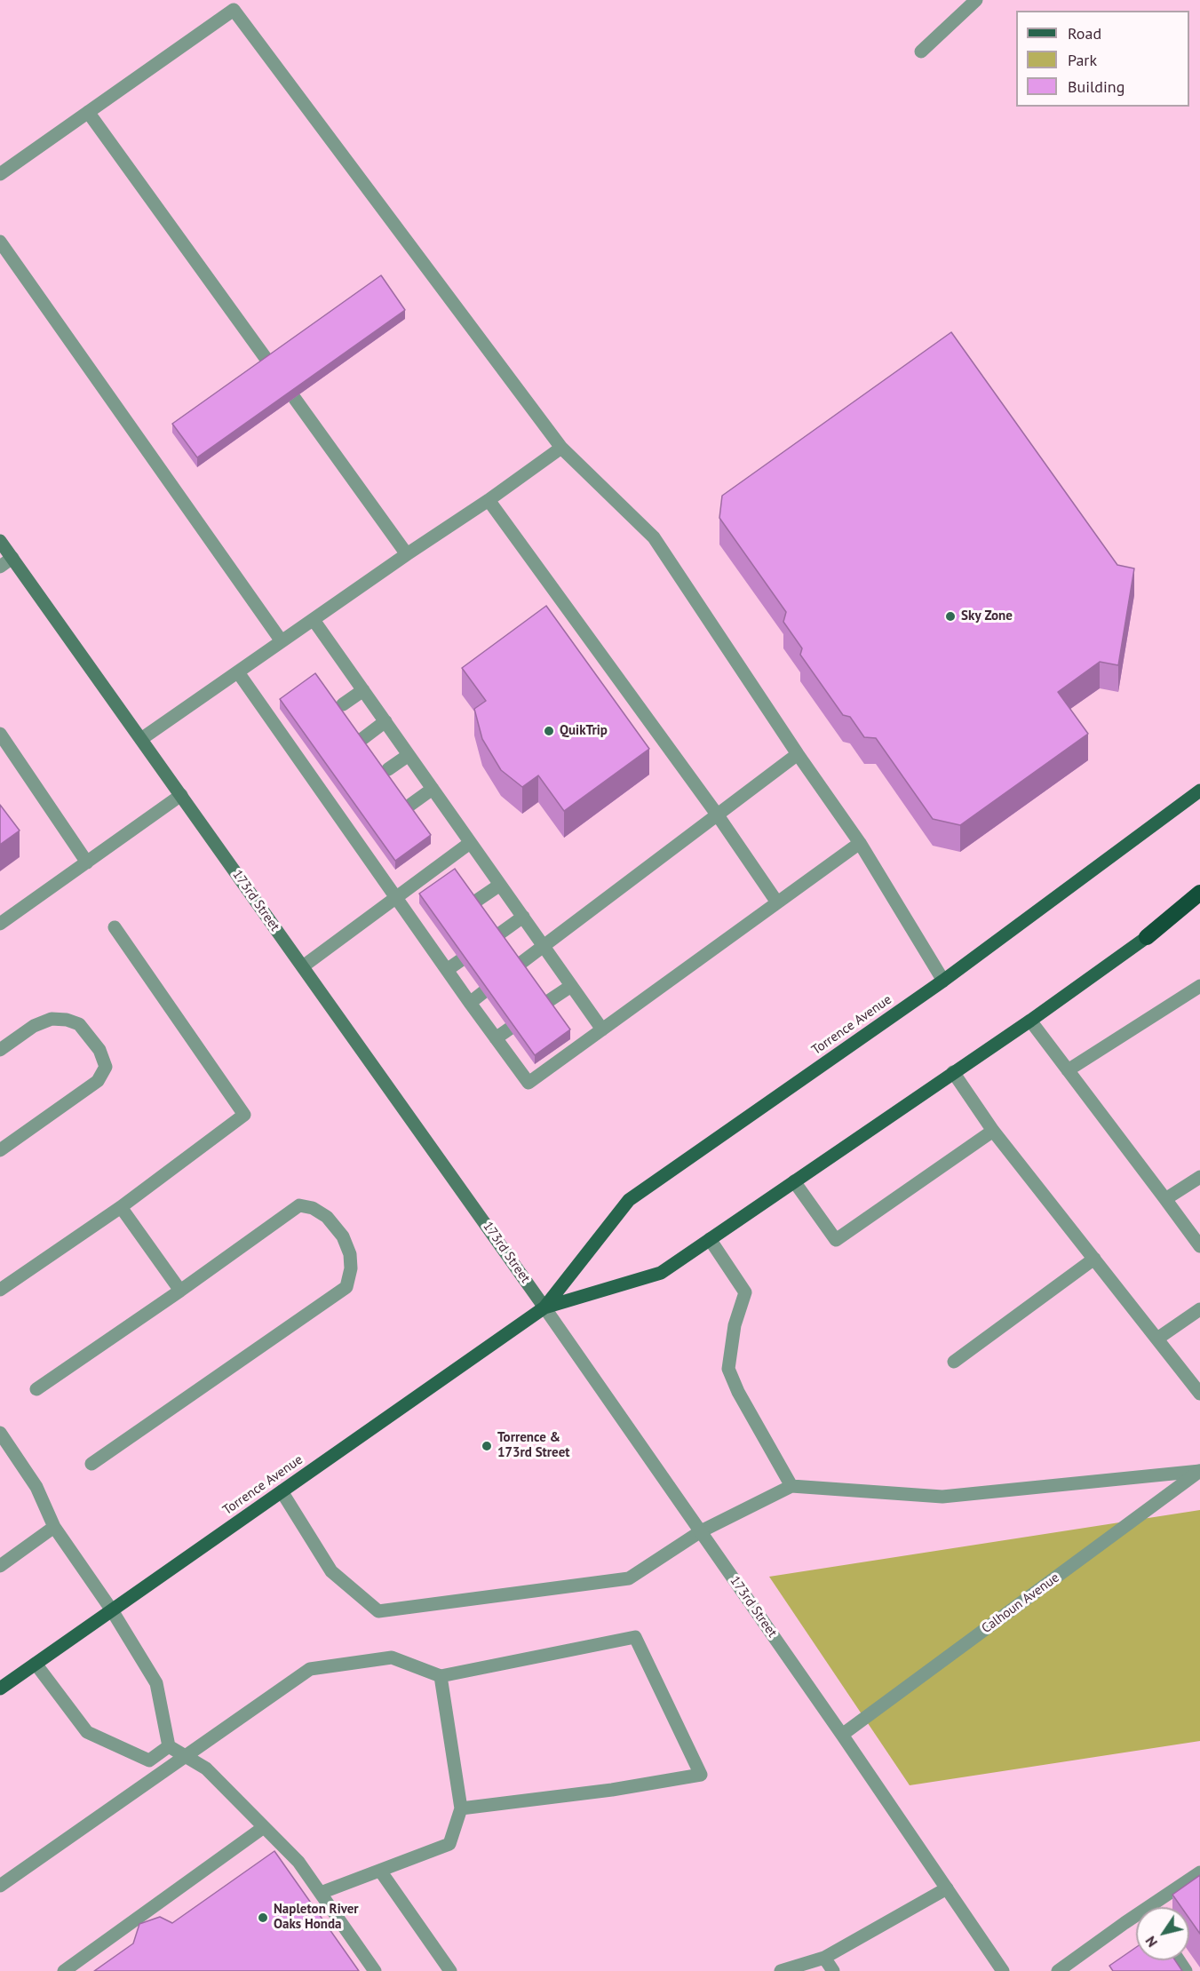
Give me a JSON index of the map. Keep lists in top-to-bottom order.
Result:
{
  "streets": {
    "main road": ["Torrence Avenue"],
    "street": ["173rd Street", "Calhoun Avenue"]
  },
  "crossings": [
    ["173rd Street", "Torrence Avenue"],
    ["173rd Street", "Calhoun Avenue"]
  ],
  "places": [
    "Sky Zone",
    "QuikTrip",
    "Torrence & 173rd Street",
    "Napleton River Oaks Honda"
  ],
  "legend": ["Road", "Park", "Building"],
  "north": "bottom left"
}
